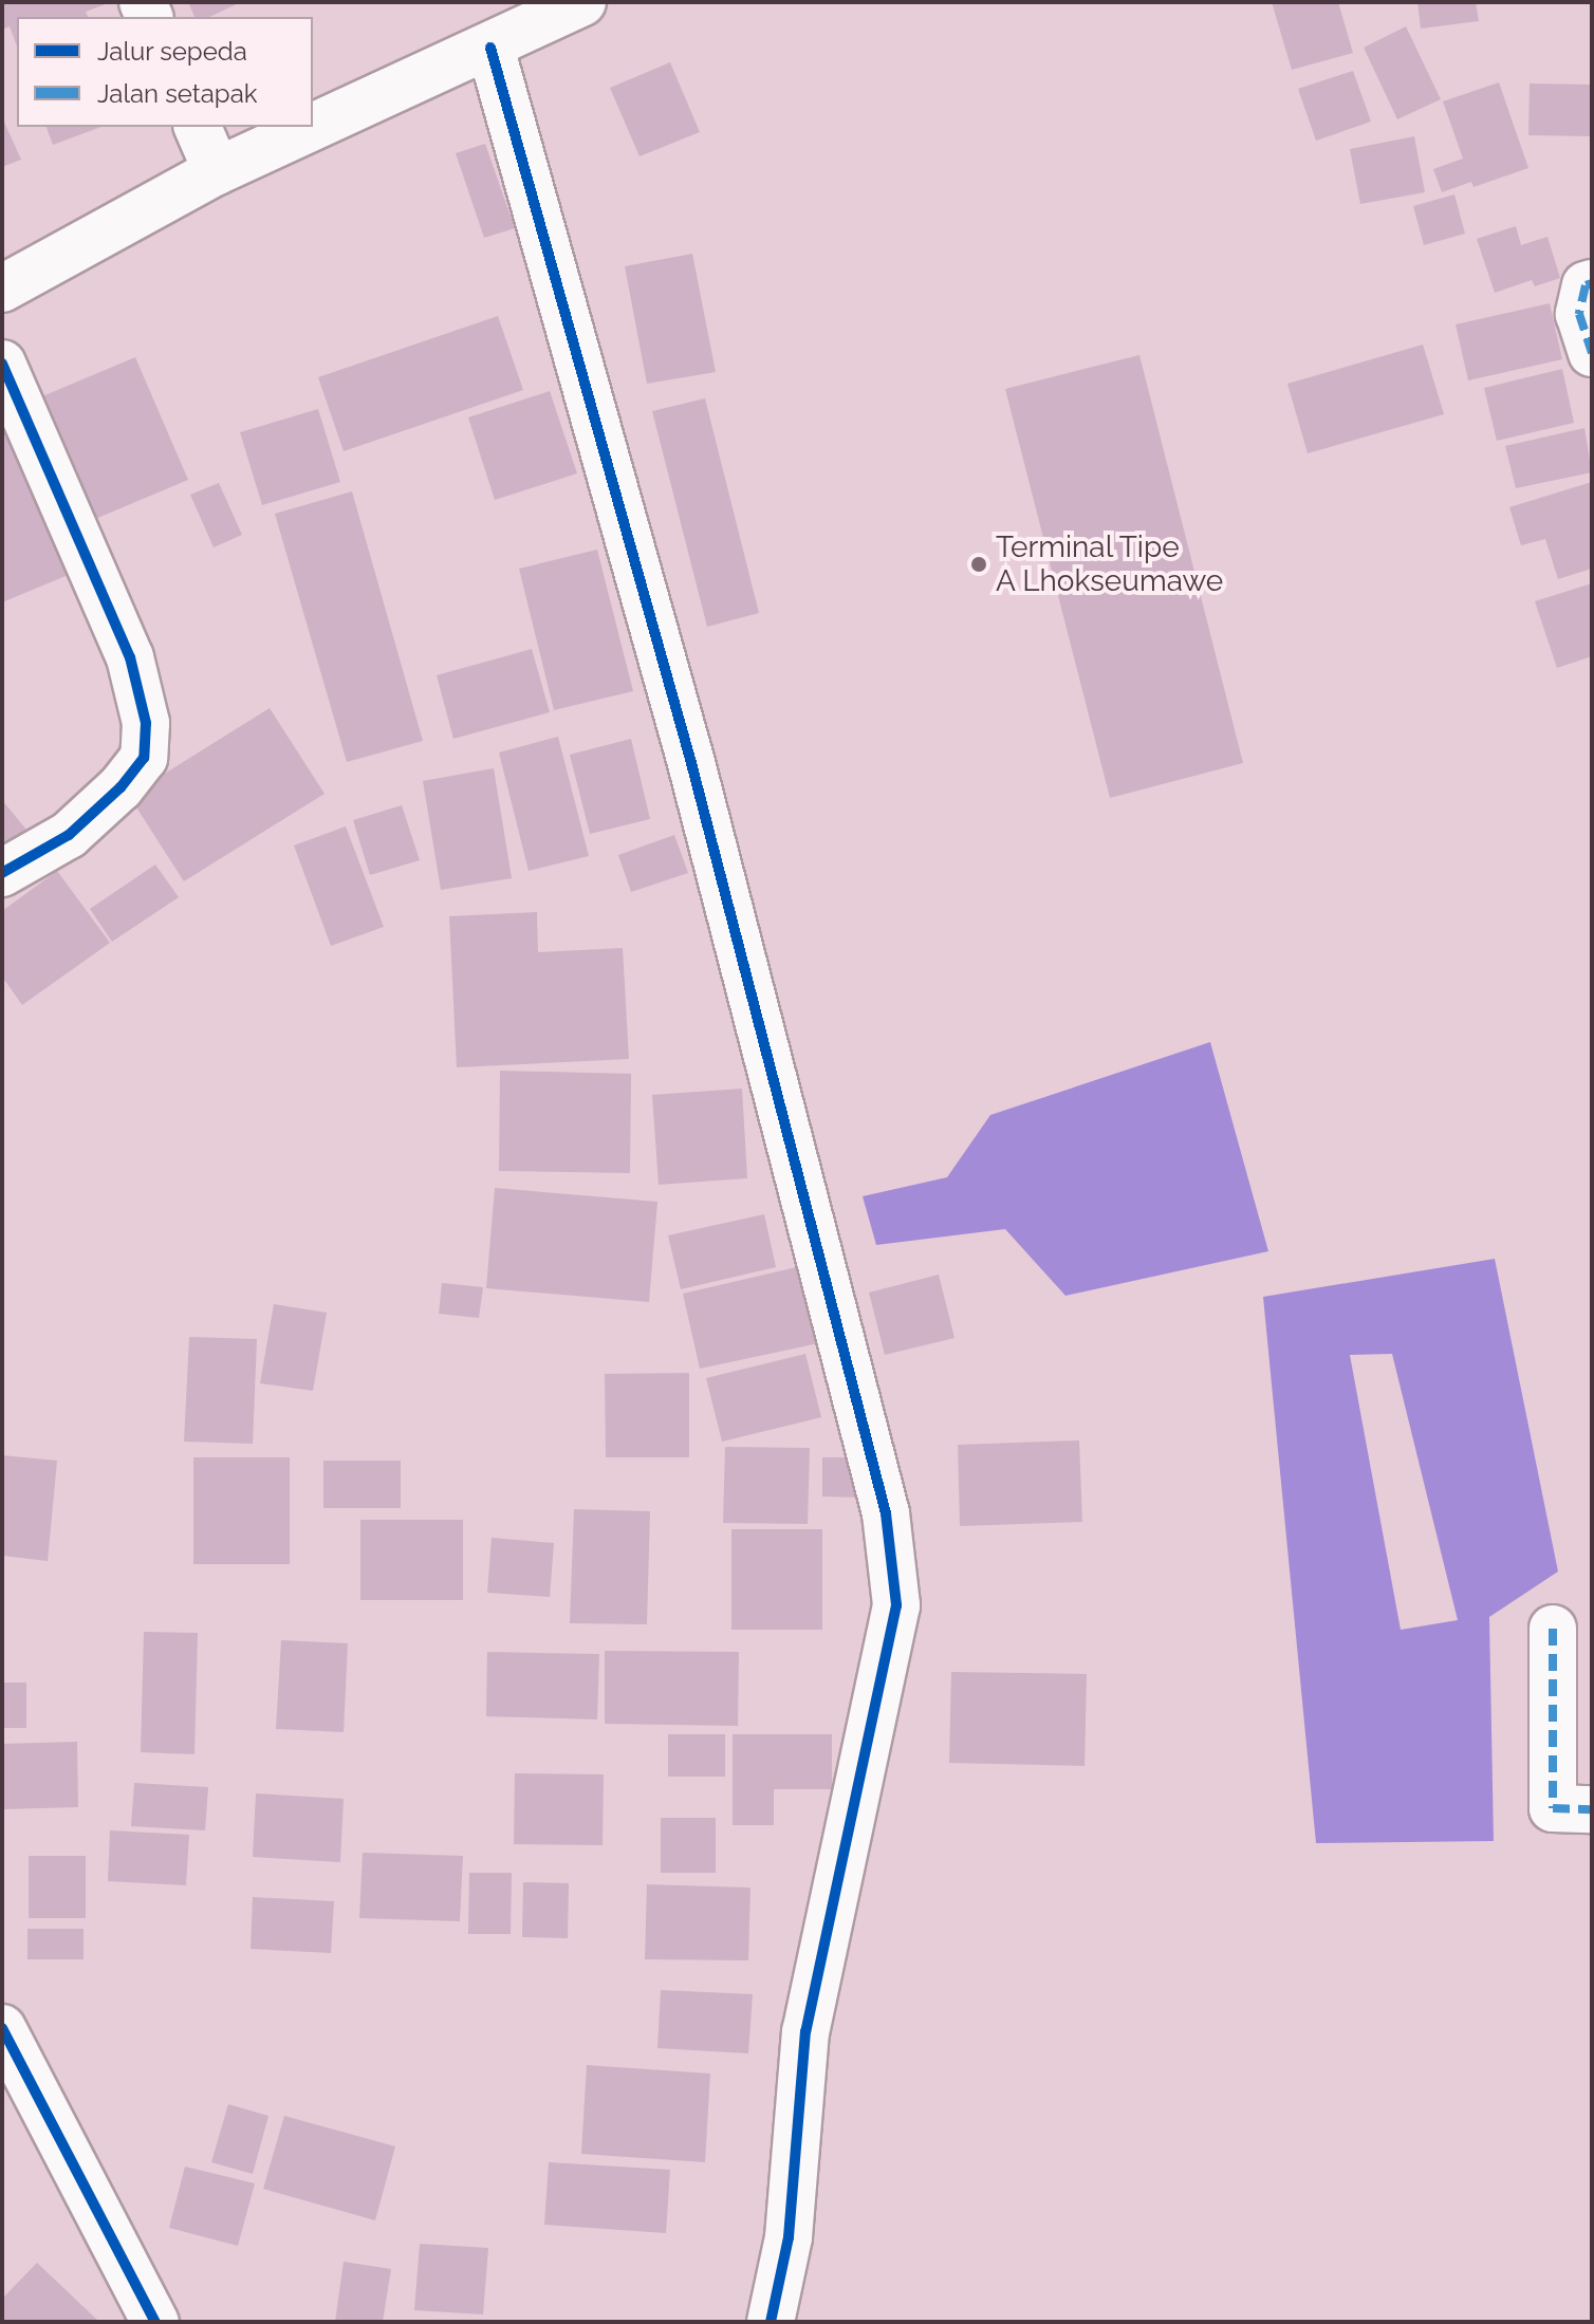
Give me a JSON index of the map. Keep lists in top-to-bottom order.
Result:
{
  "places": ["Terminal Tipe A Lhokseumawe"],
  "legend": ["Jalur sepeda", "Jalan setapak"]
}
